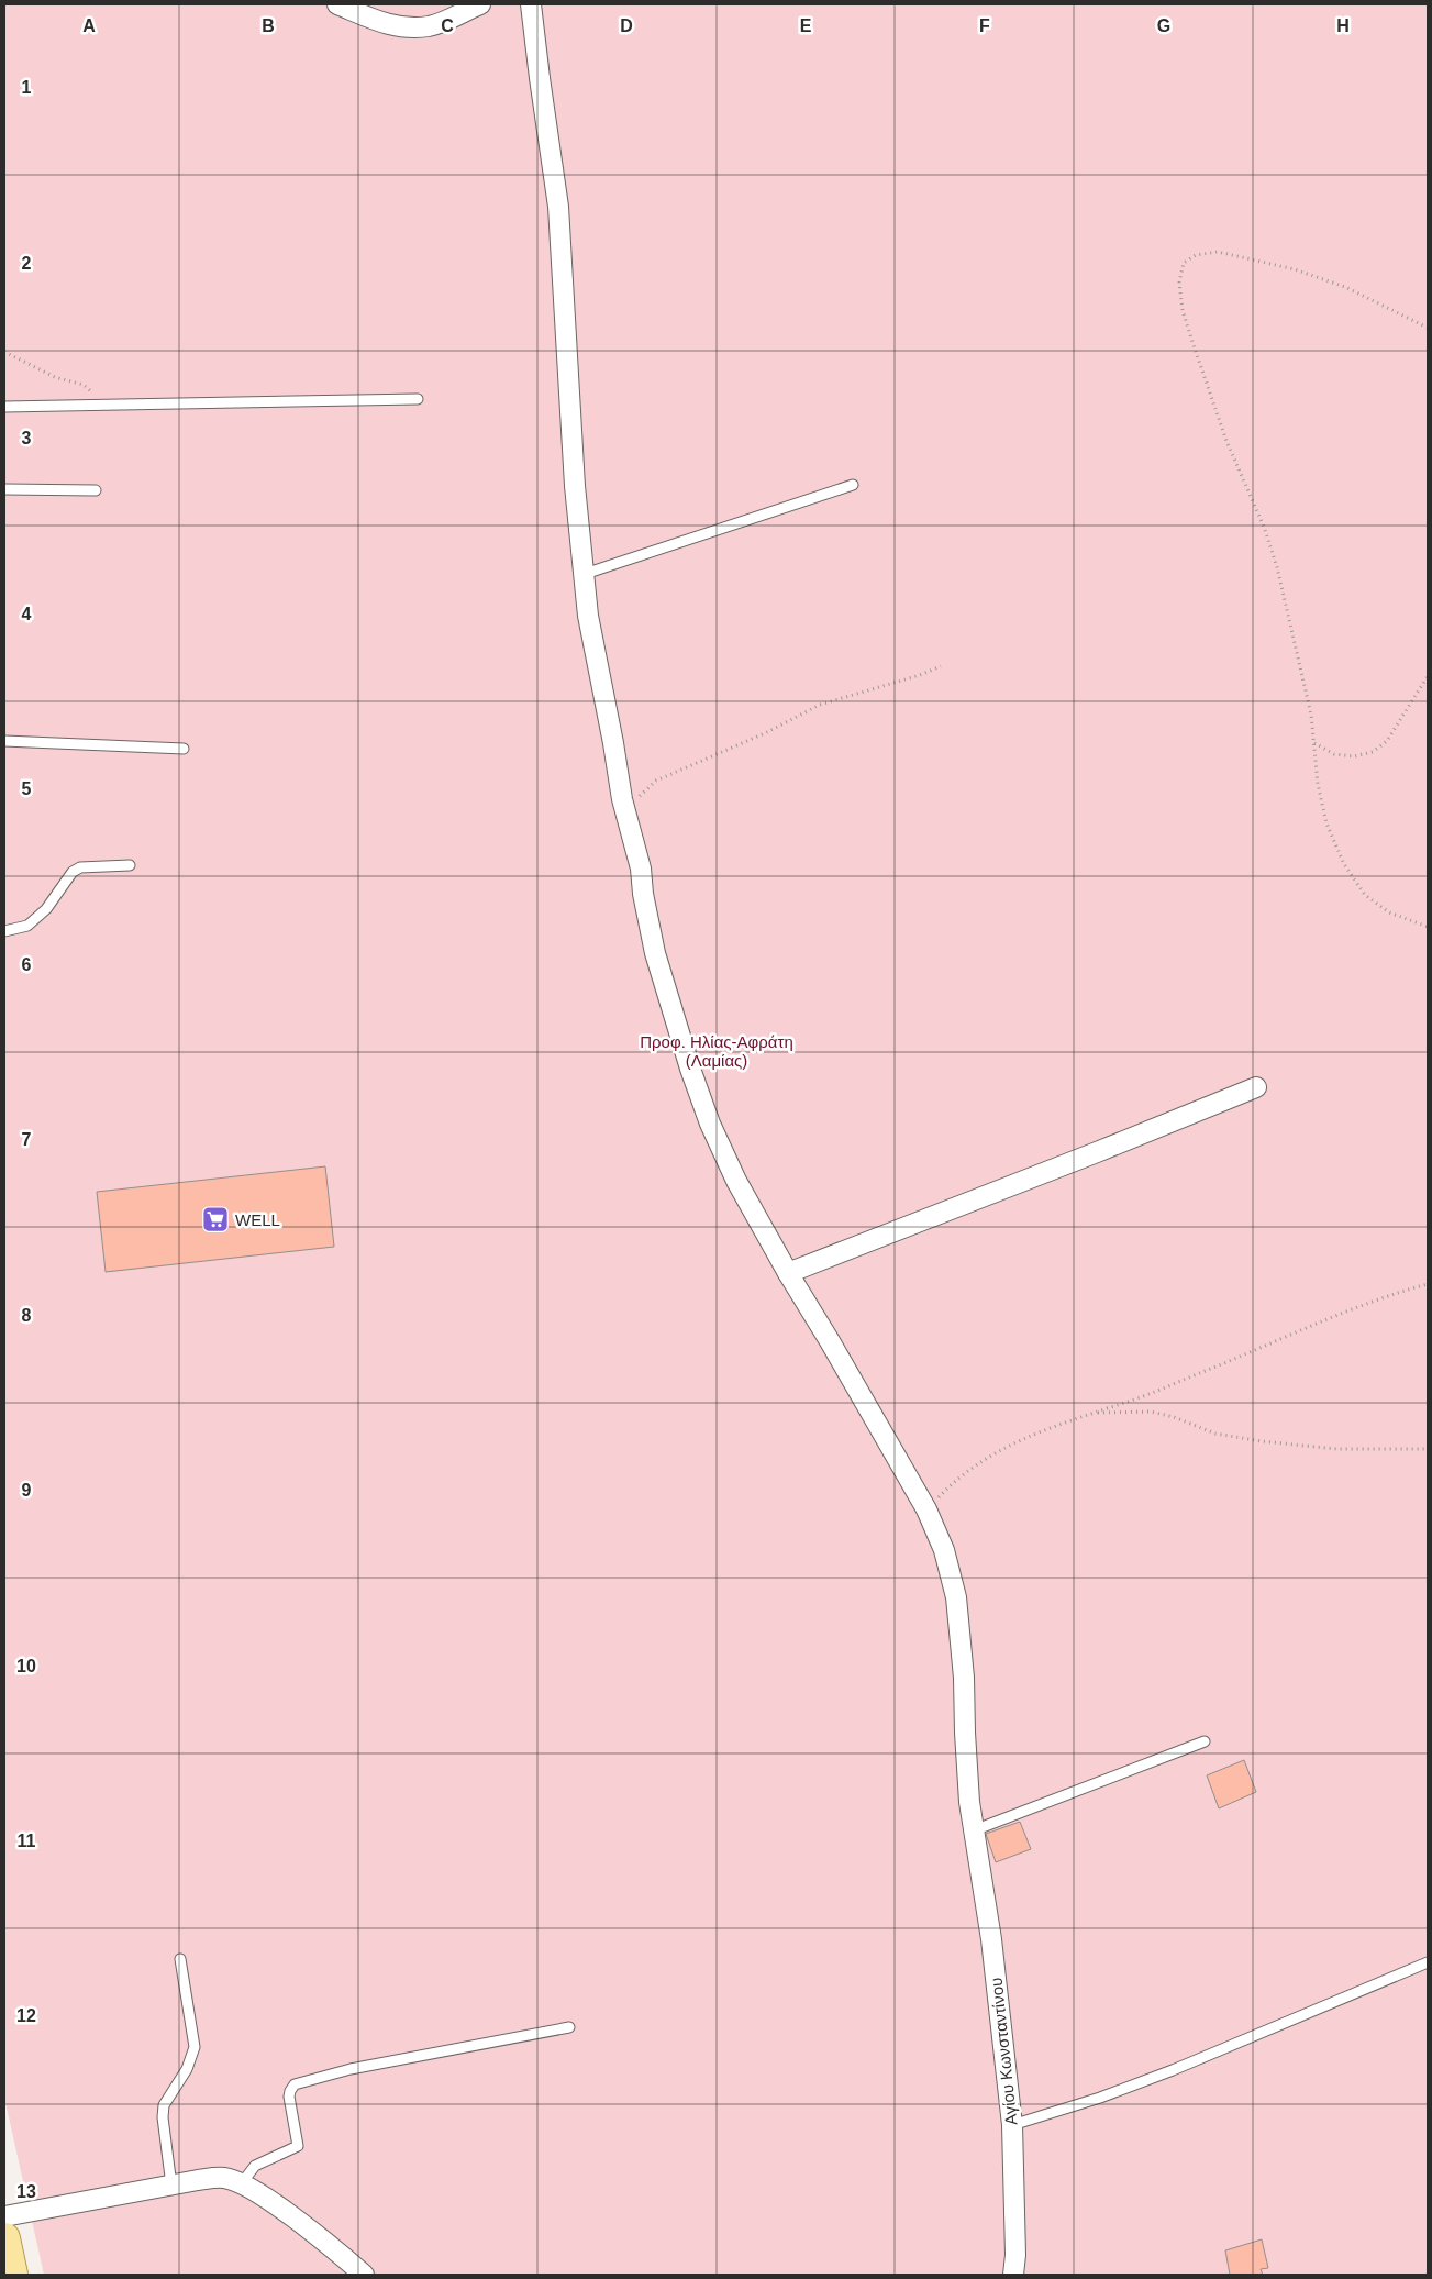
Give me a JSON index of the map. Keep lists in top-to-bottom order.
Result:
{
  "streets": {
    "street": ["Αγίου Κωνσταντίνου"]
  },
  "parks": ["Προφ. Ηλίας-Αφράτη (Λαμίας)"],
  "places": {
    "supermarket": ["WELL"]
  },
  "grid": {
    "columns": [
      "A",
      "B",
      "C",
      "D",
      "E",
      "F",
      "G",
      "H"
    ],
    "rows": [
      "1",
      "2",
      "3",
      "4",
      "5",
      "6",
      "7",
      "8",
      "9",
      "10",
      "11",
      "12",
      "13"
    ]
  }
}
